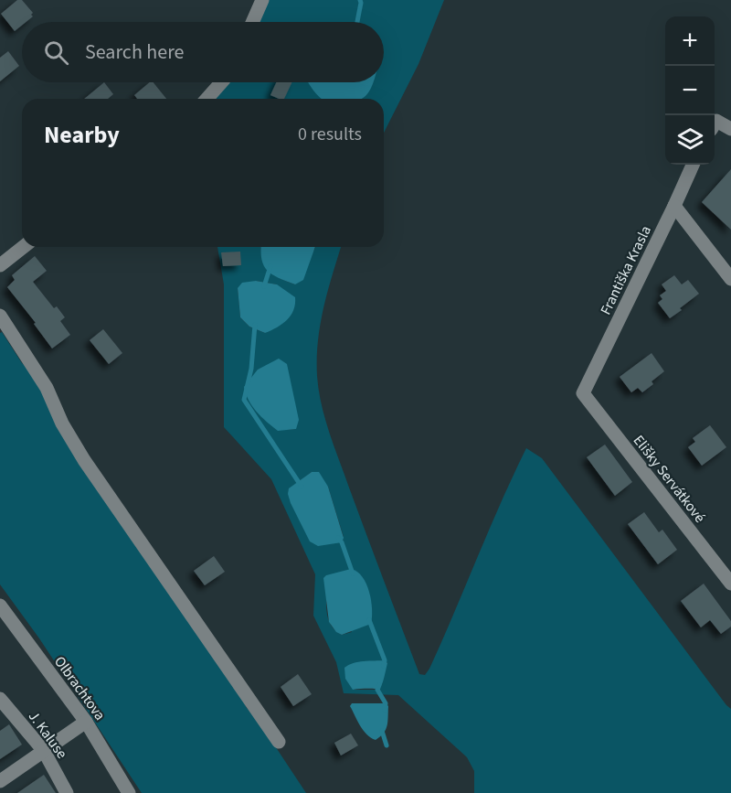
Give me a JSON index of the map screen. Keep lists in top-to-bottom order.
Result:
{
  "streets": {
    "street": [
      "Františka Krasla",
      "Elišky Servátkové",
      "Olbrachtova",
      "J. Kaluse"
    ]
  },
  "crossings": [
    ["Františka Krasla", "Elišky Servátkové"]
  ],
  "page": {
    "map_buttons": ["+", "−"],
    "search": "Search here",
    "heading": ["Nearby", "0 results"]
  }
}
